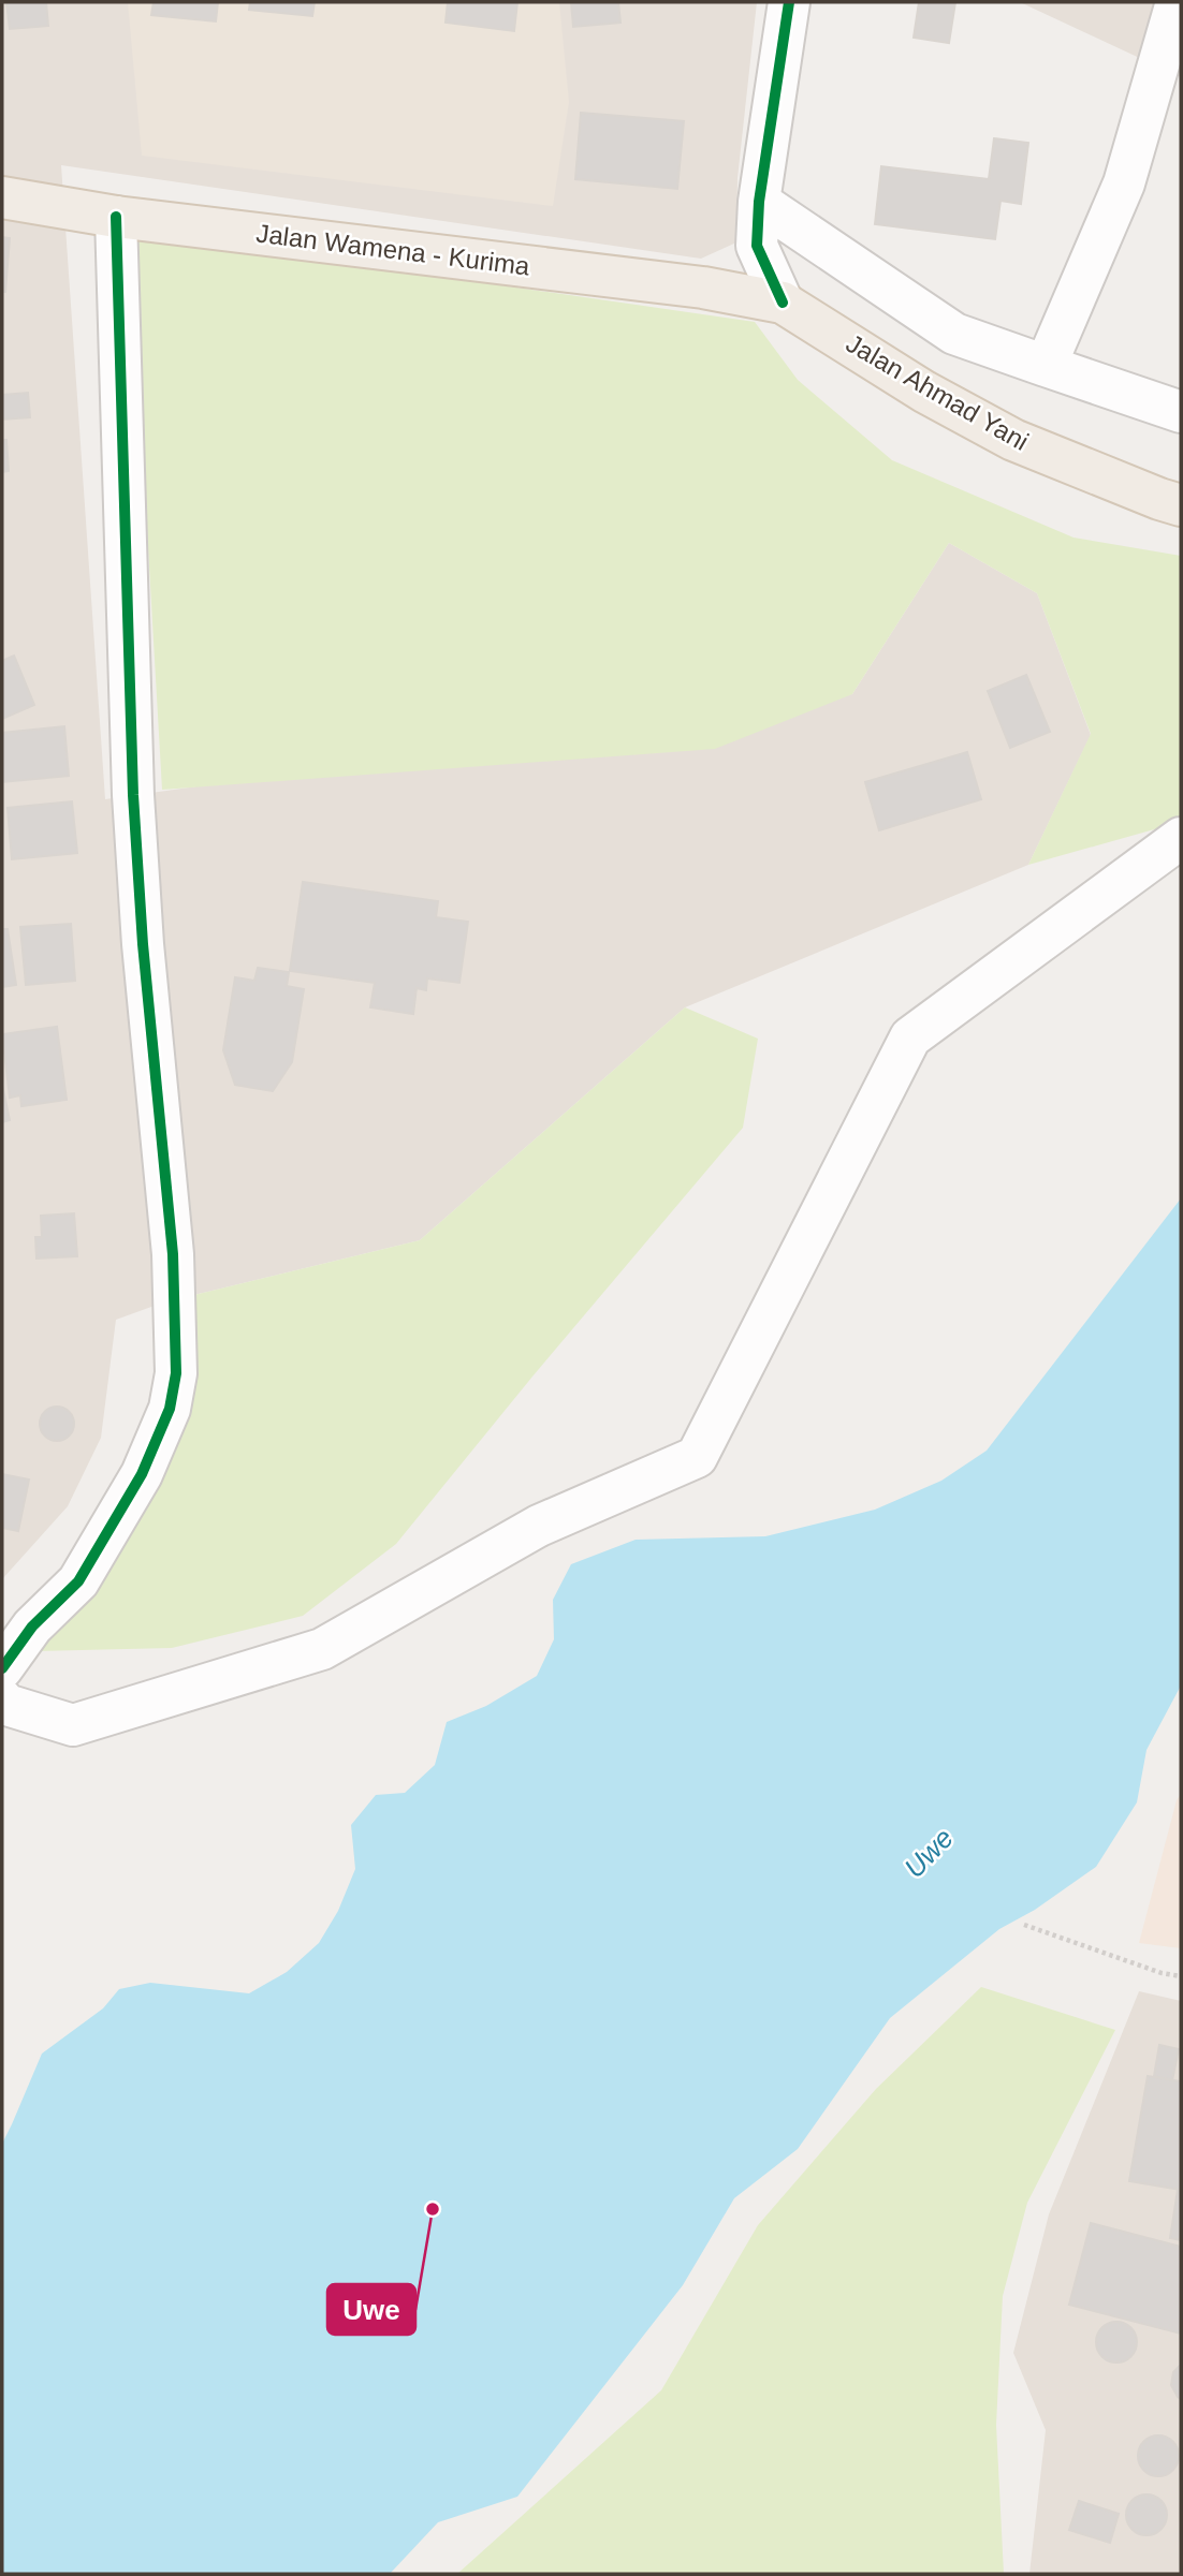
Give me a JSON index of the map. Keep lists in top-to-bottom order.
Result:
{
  "streets": {
    "main road": ["Jalan Wamena - Kurima", "Jalan Ahmad Yani"]
  },
  "crossings": [
    ["Jalan Wamena - Kurima", "Jalan Ahmad Yani"]
  ],
  "water": ["Uwe"],
  "places": ["Uwe"]
}
